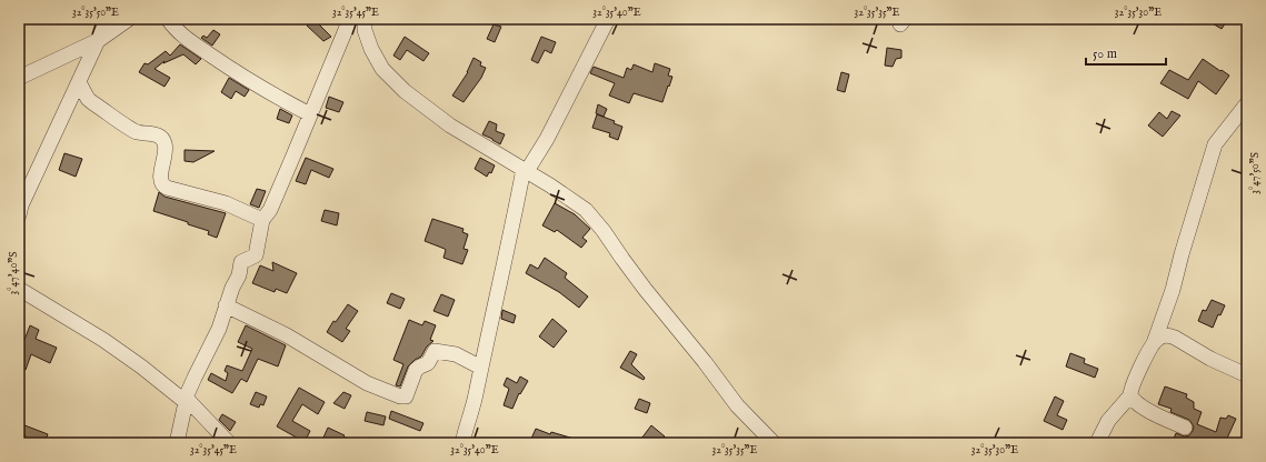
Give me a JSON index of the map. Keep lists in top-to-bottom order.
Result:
{
  "scale_bar": "50 m",
  "coordinates": [
    "32°35'50\"E",
    "32°35'45\"E",
    "32°35'40\"E",
    "32°35'35\"E",
    "32°35'30\"E",
    "3°47'50\"S",
    "3°47'40\"S"
  ]
}
